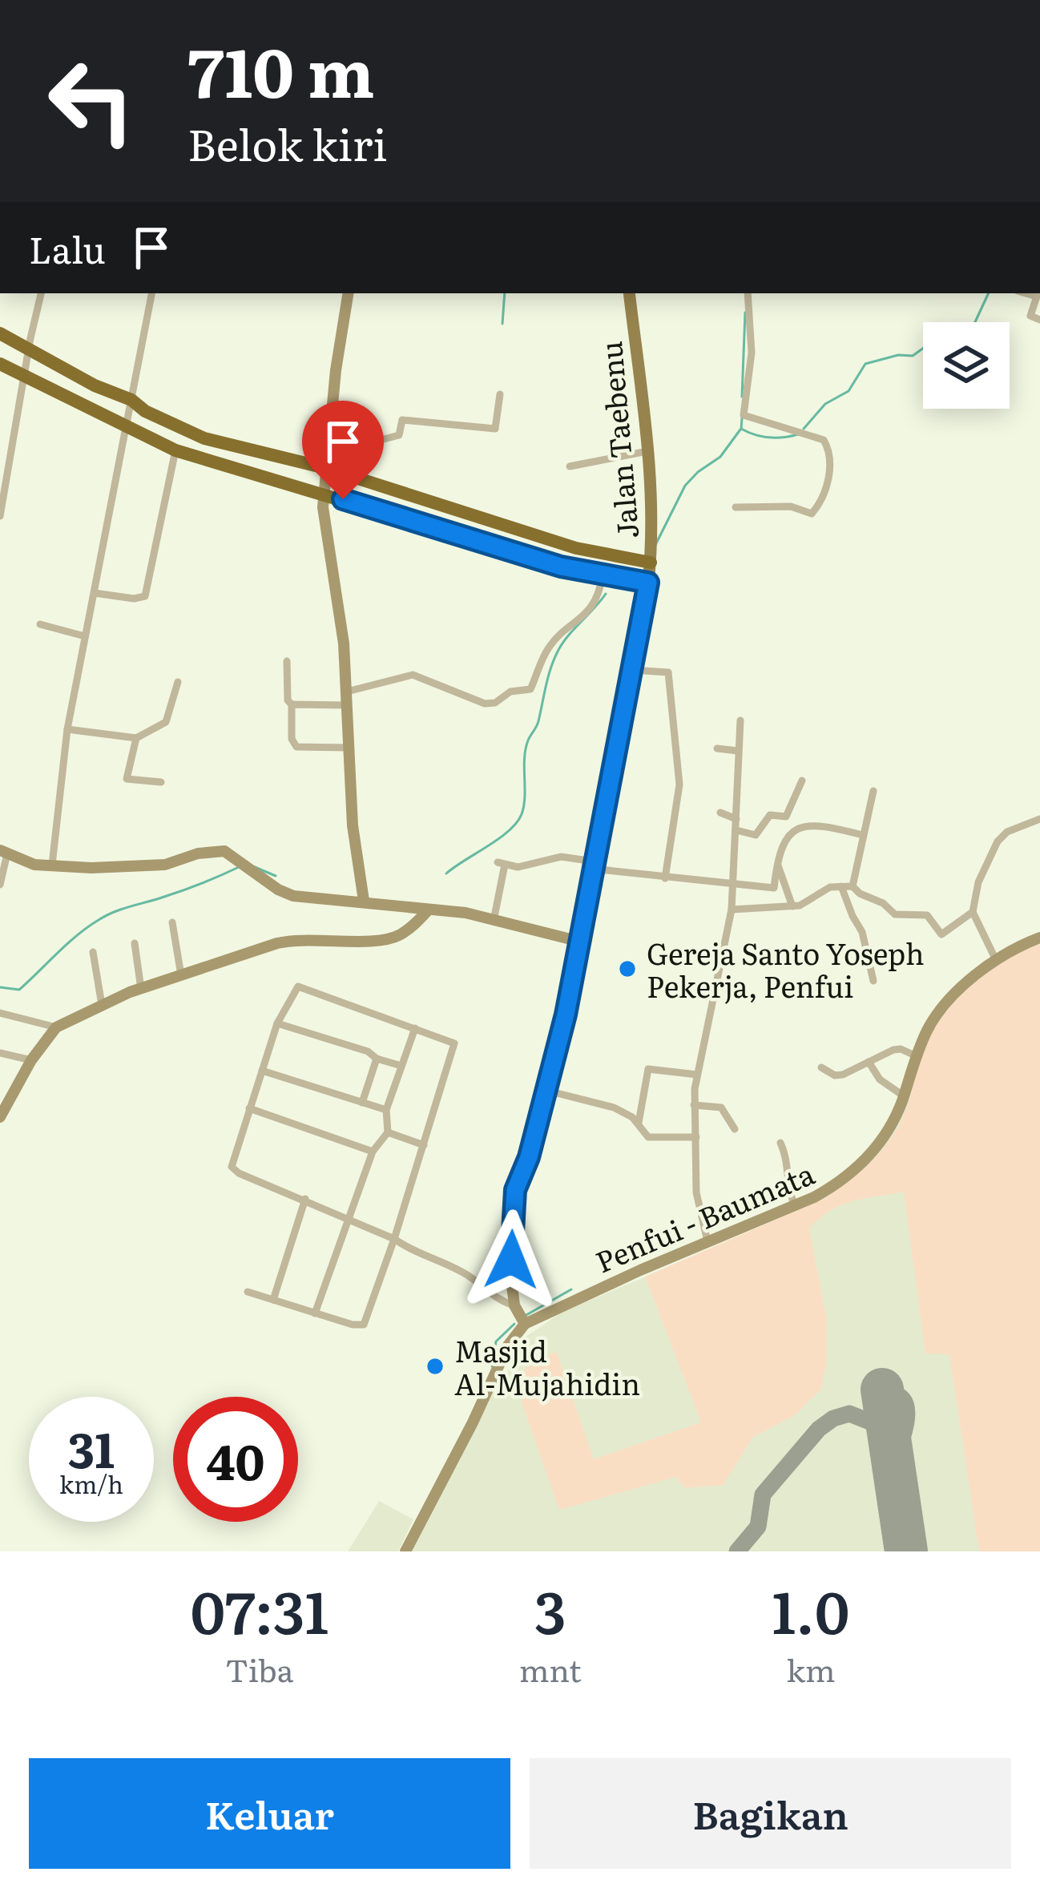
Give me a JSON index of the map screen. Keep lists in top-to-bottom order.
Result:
{
  "streets": {
    "main road": ["Jalan Taebenu"],
    "street": ["Penfui - Baumata"]
  },
  "crossings": [
    ["Jalan Taebenu", "Penfui - Baumata"]
  ],
  "places": ["Gereja Santo Yoseph Pekerja, Penfui", "Masjid Al-Mujahidin"],
  "page": {
    "turn": ["710 m", "Belok kiri"],
    "then": "Lalu",
    "speed": "31 km/h",
    "limit": "40",
    "eta": [
      "07:31",
      "Tiba",
      "3",
      "mnt",
      "1.0",
      "km"
    ],
    "buttons": ["Keluar", "Bagikan"]
  }
}
